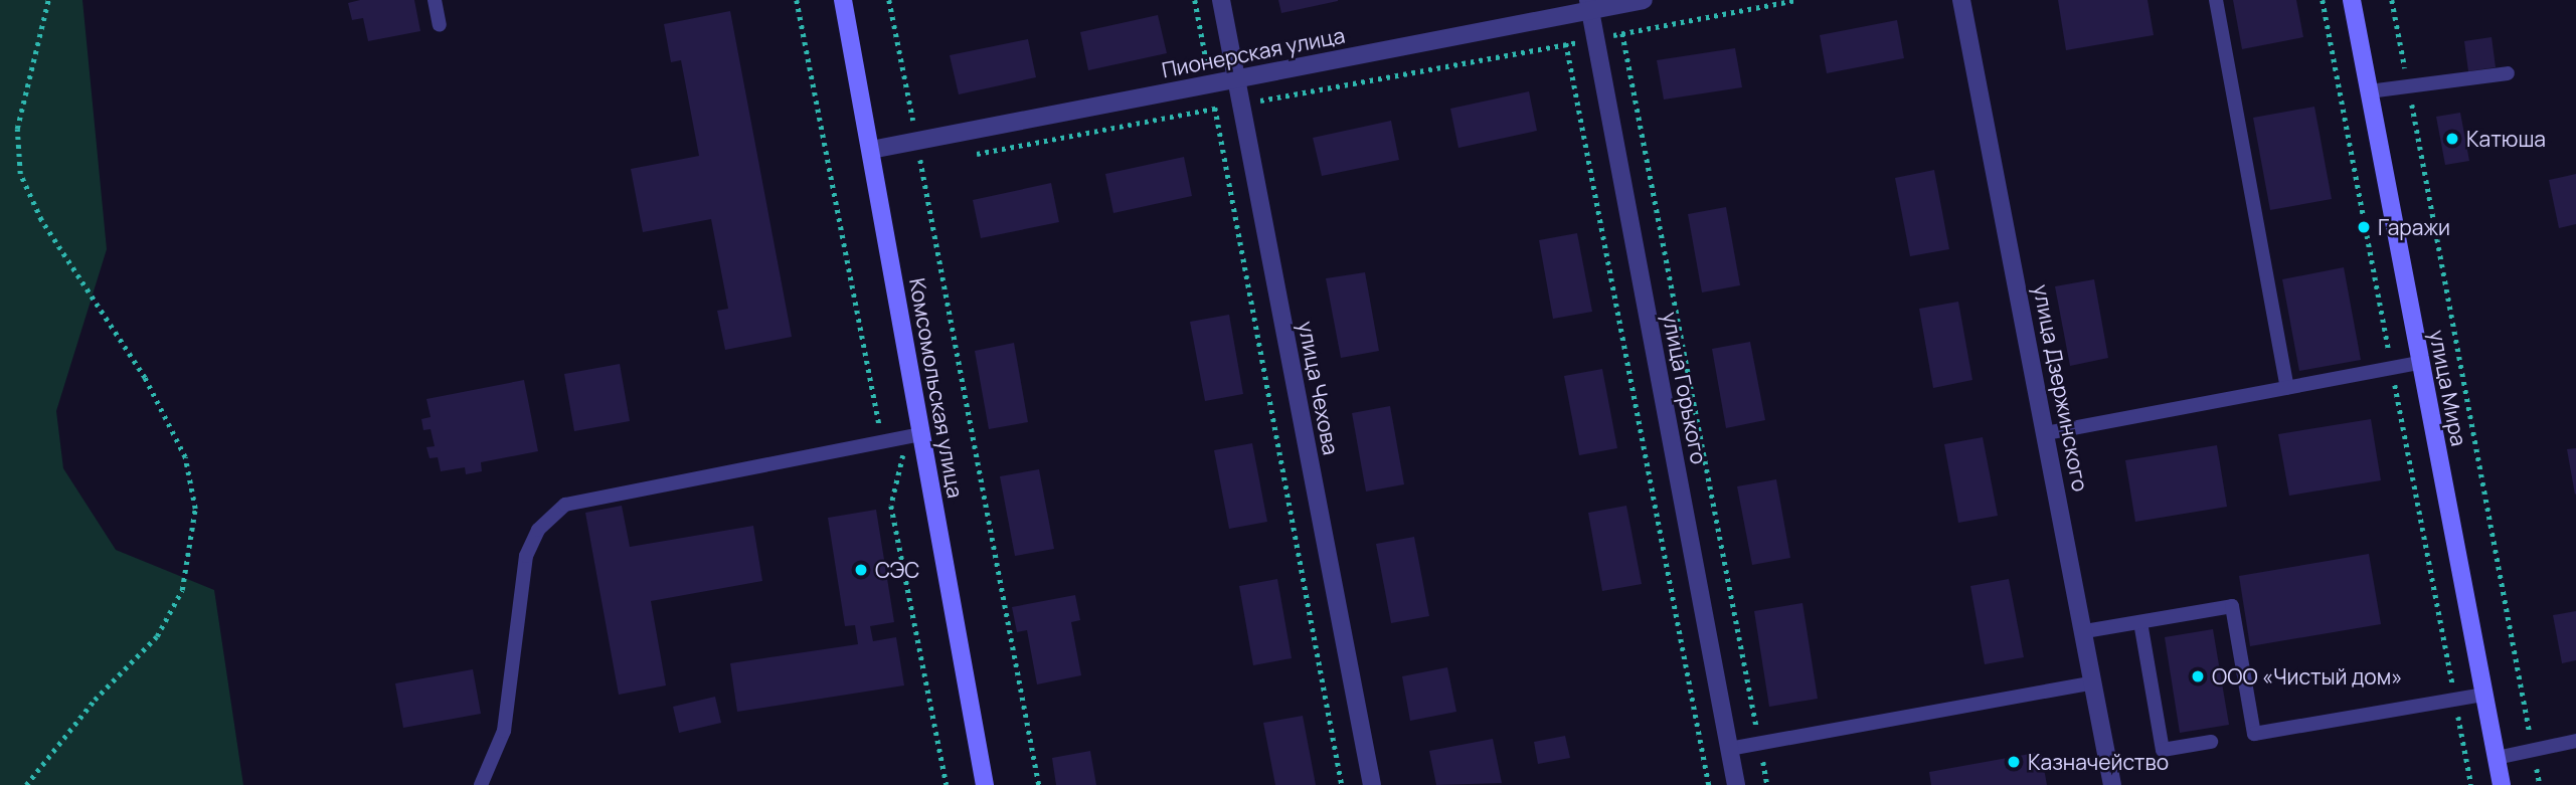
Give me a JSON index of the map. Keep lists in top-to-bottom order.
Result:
{
  "streets": {
    "street": [
      "Пионерская улица",
      "Комсомольская улица",
      "улица Чехова",
      "улица Горького",
      "улица Дзержинского",
      "улица Мира"
    ]
  },
  "crossings": [
    ["Пионерская улица", "Комсомольская улица"],
    ["Пионерская улица", "улица Чехова"],
    ["Пионерская улица", "улица Горького"]
  ],
  "places": [
    "Катюша",
    "Гаражи",
    "СЭС",
    "ООО «Чистый дом»",
    "Казначейство"
  ]
}
